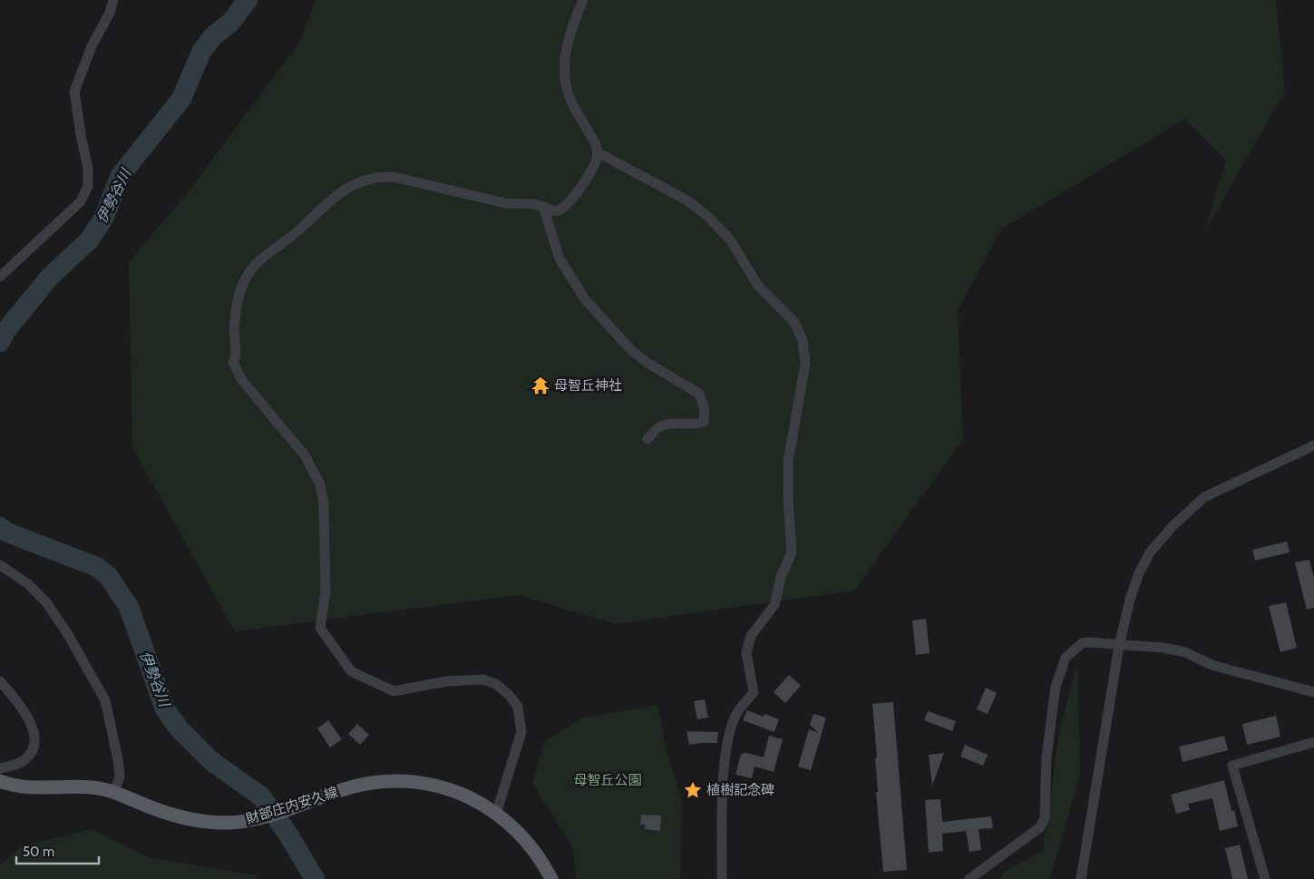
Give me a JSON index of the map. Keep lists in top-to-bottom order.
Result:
{
  "streets": {
    "main road": ["財部庄内安久線"]
  },
  "water": ["伊勢谷川"],
  "parks": ["母智丘公園"],
  "places": {
    "temple": ["母智丘神社"],
    "place": ["植樹記念碑"]
  },
  "scale_bar": "50 m"
}
